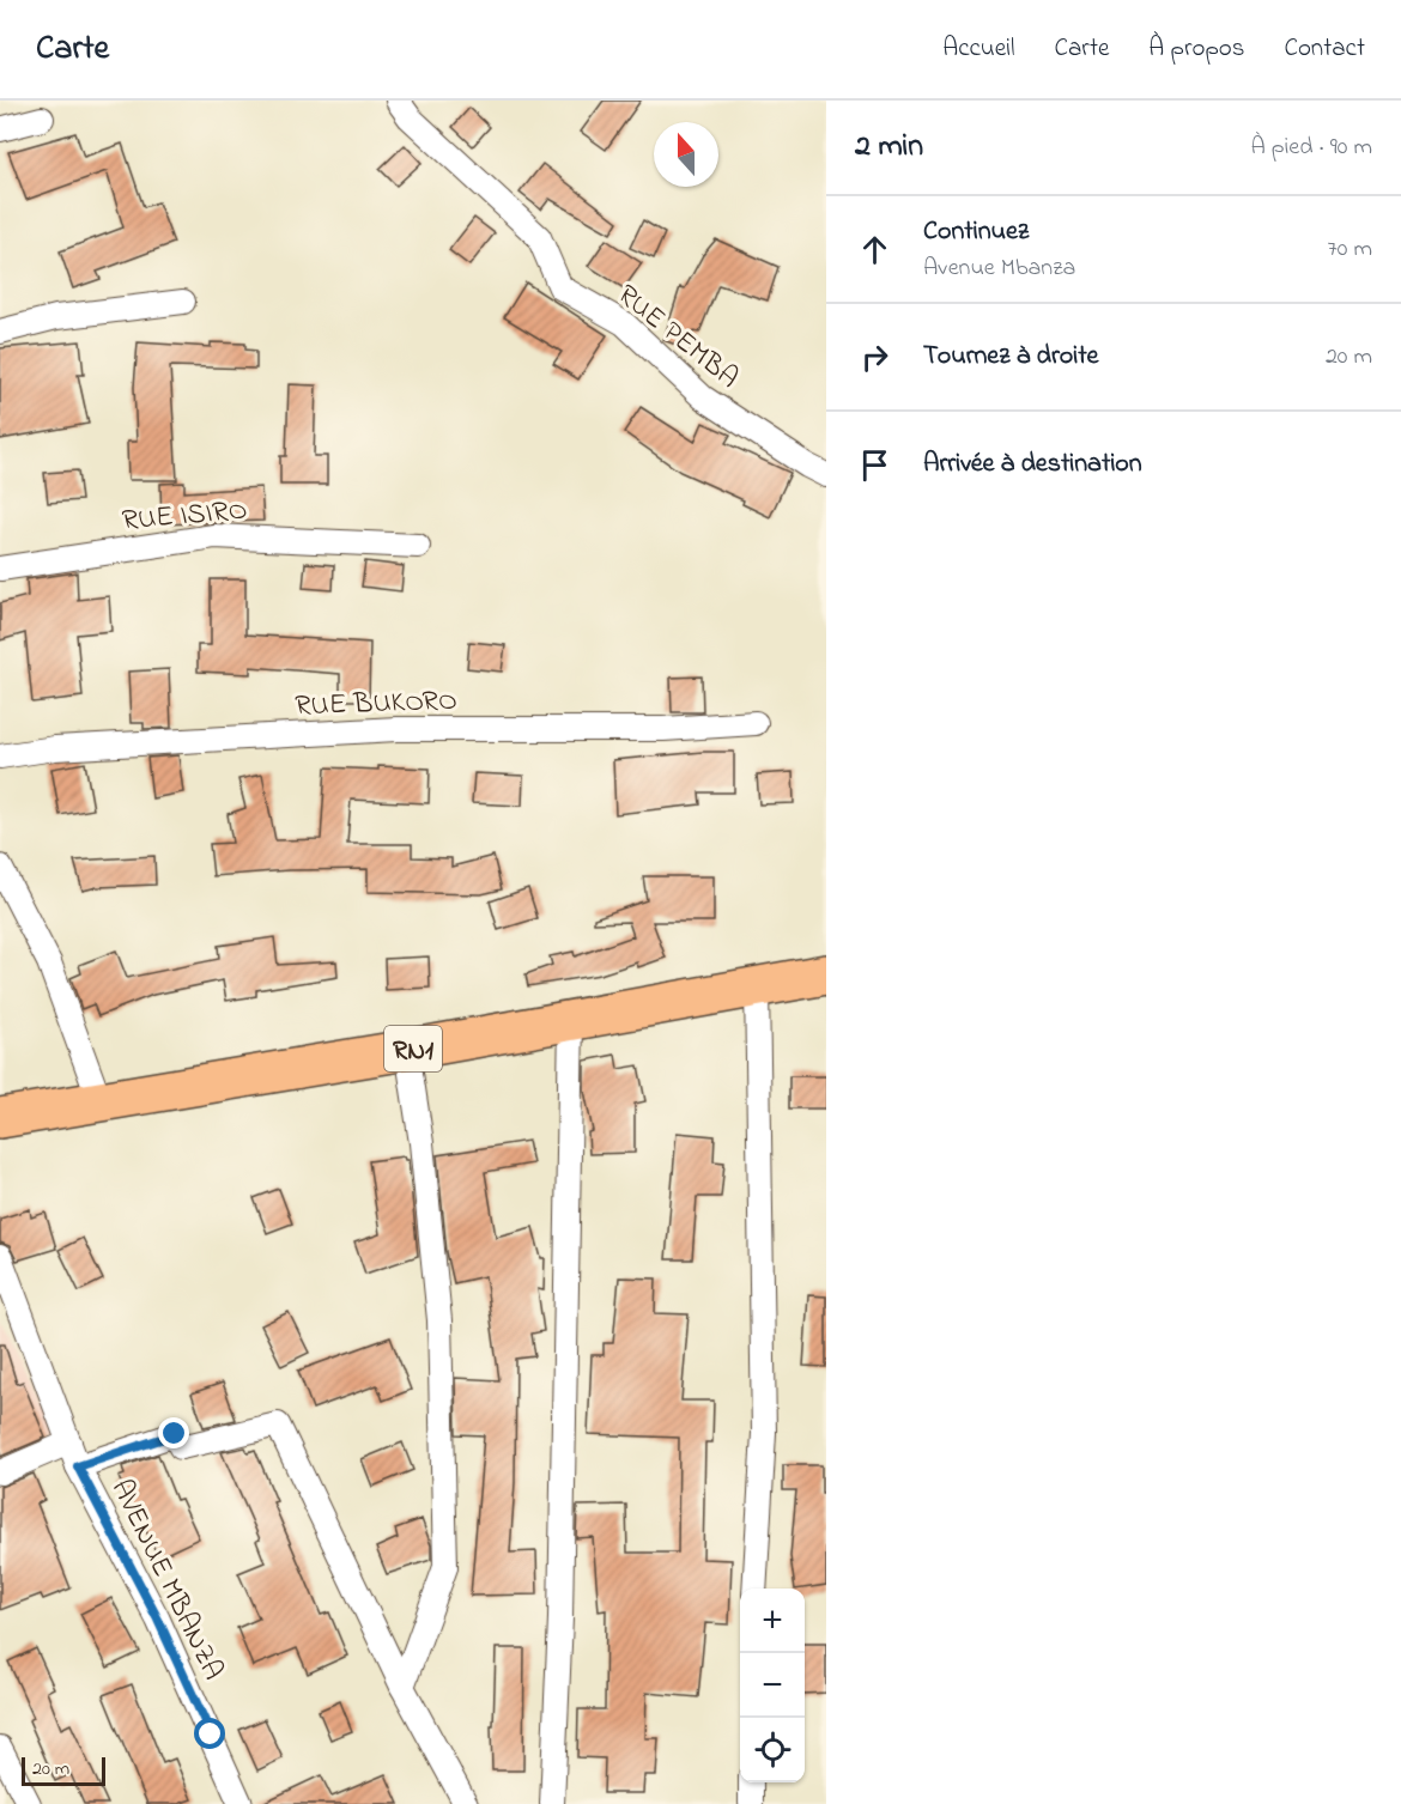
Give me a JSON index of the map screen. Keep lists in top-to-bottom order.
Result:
{
  "streets": {
    "highway": ["RN1"],
    "street": [
      "RUE PEMBA",
      "RUE ISIRO",
      "RUE BUKORO",
      "AVENUE MBANZA"
    ]
  },
  "scale_bar": "20 m",
  "north": "top",
  "page": {
    "header": "Carte",
    "nav": [
      "Accueil",
      "Carte",
      "À propos",
      "Contact"
    ],
    "heading": ["2 min", "À pied · 90 m"],
    "list": [
      ["Continuez", "Avenue Mbanza", "70 m"],
      ["Tournez à droite", "20 m"],
      "Arrivée à destination"
    ],
    "map_buttons": ["+", "−"],
    "scale": "20 m"
  }
}
